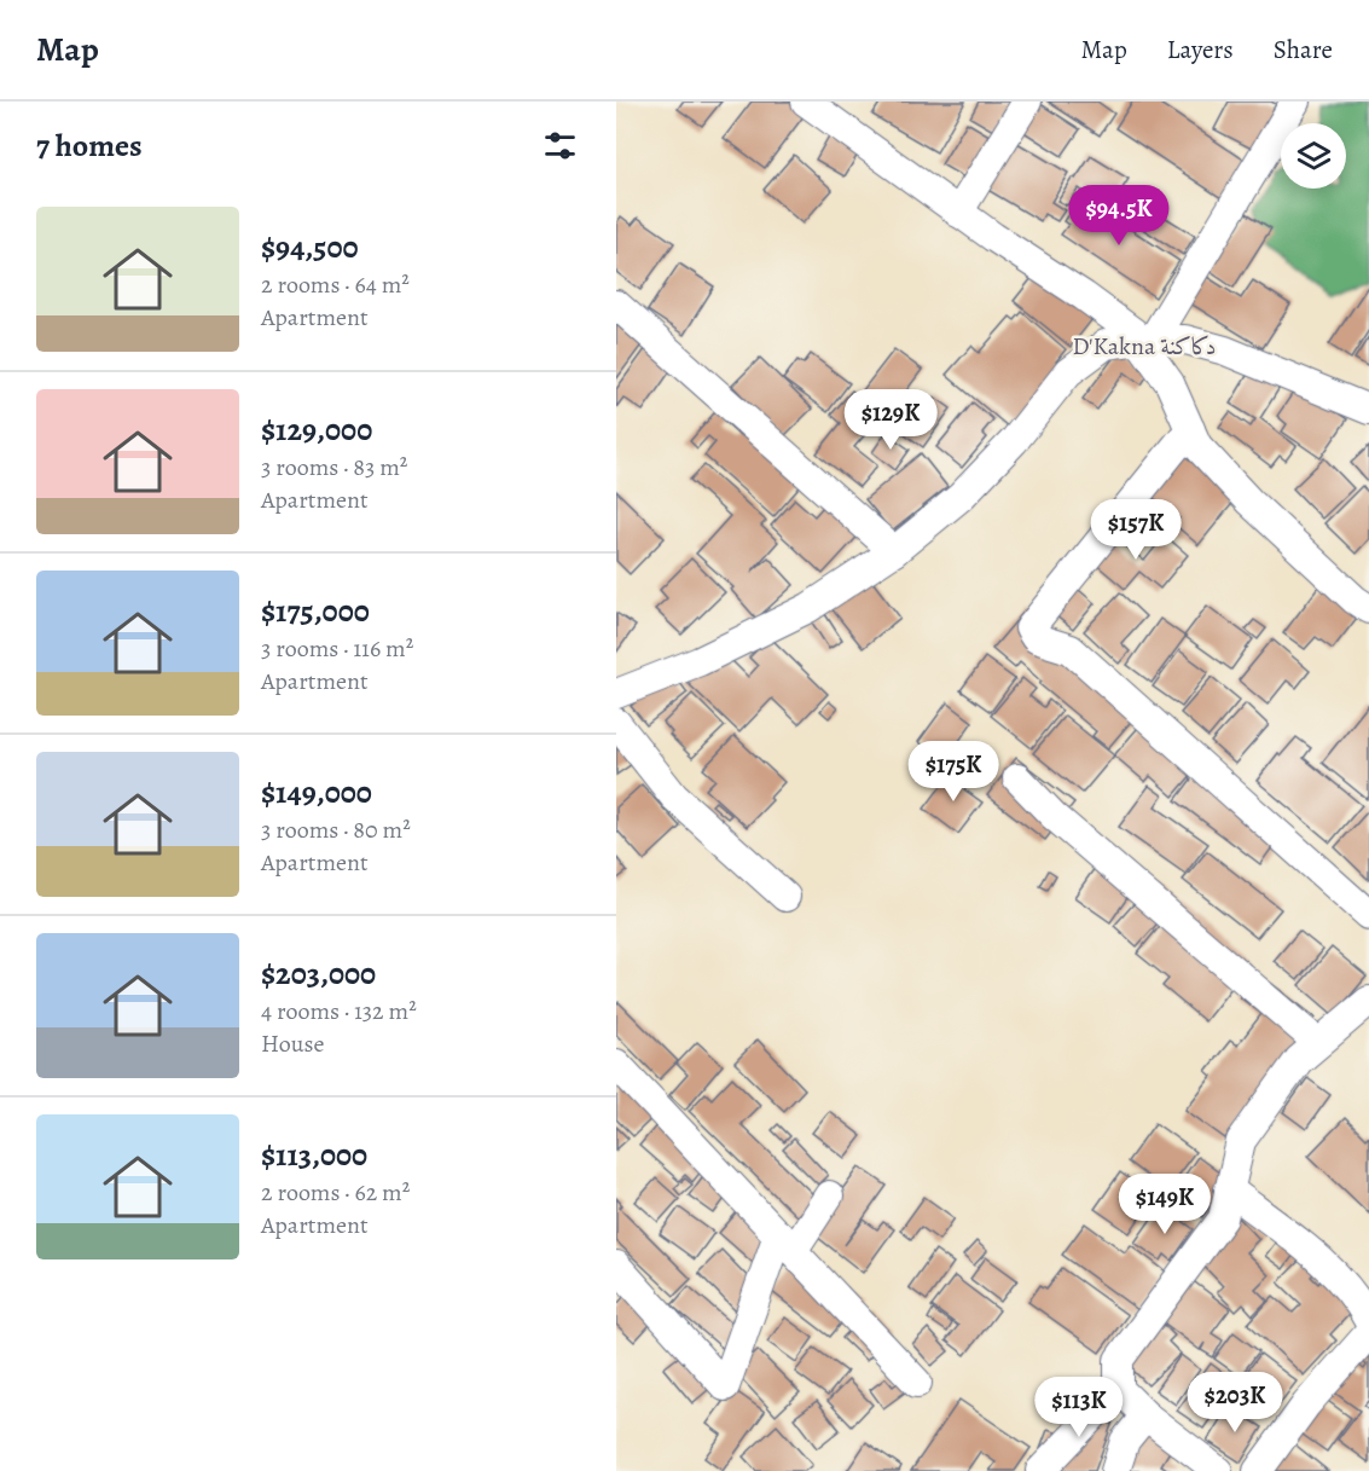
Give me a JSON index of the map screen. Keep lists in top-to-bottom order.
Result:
{
  "districts": ["D'Kakna دكاكنة"],
  "page": {
    "header": "Map",
    "nav": ["Map", "Layers", "Share"],
    "heading": "7 homes",
    "price": [
      "$94.5K",
      "$129K",
      "$157K",
      "$175K",
      "$149K",
      "$203K",
      "$113K"
    ],
    "list": [
      {
        "name": "$94,500",
        "note": "2 rooms · 64 m² · Apartment"
      },
      {
        "name": "$129,000",
        "note": "3 rooms · 83 m² · Apartment"
      },
      {
        "name": "$175,000",
        "note": "3 rooms · 116 m² · Apartment"
      },
      {
        "name": "$149,000",
        "note": "3 rooms · 80 m² · Apartment"
      },
      {
        "name": "$203,000",
        "note": "4 rooms · 132 m² · House"
      },
      {
        "name": "$113,000",
        "note": "2 rooms · 62 m² · Apartment"
      }
    ]
  }
}
